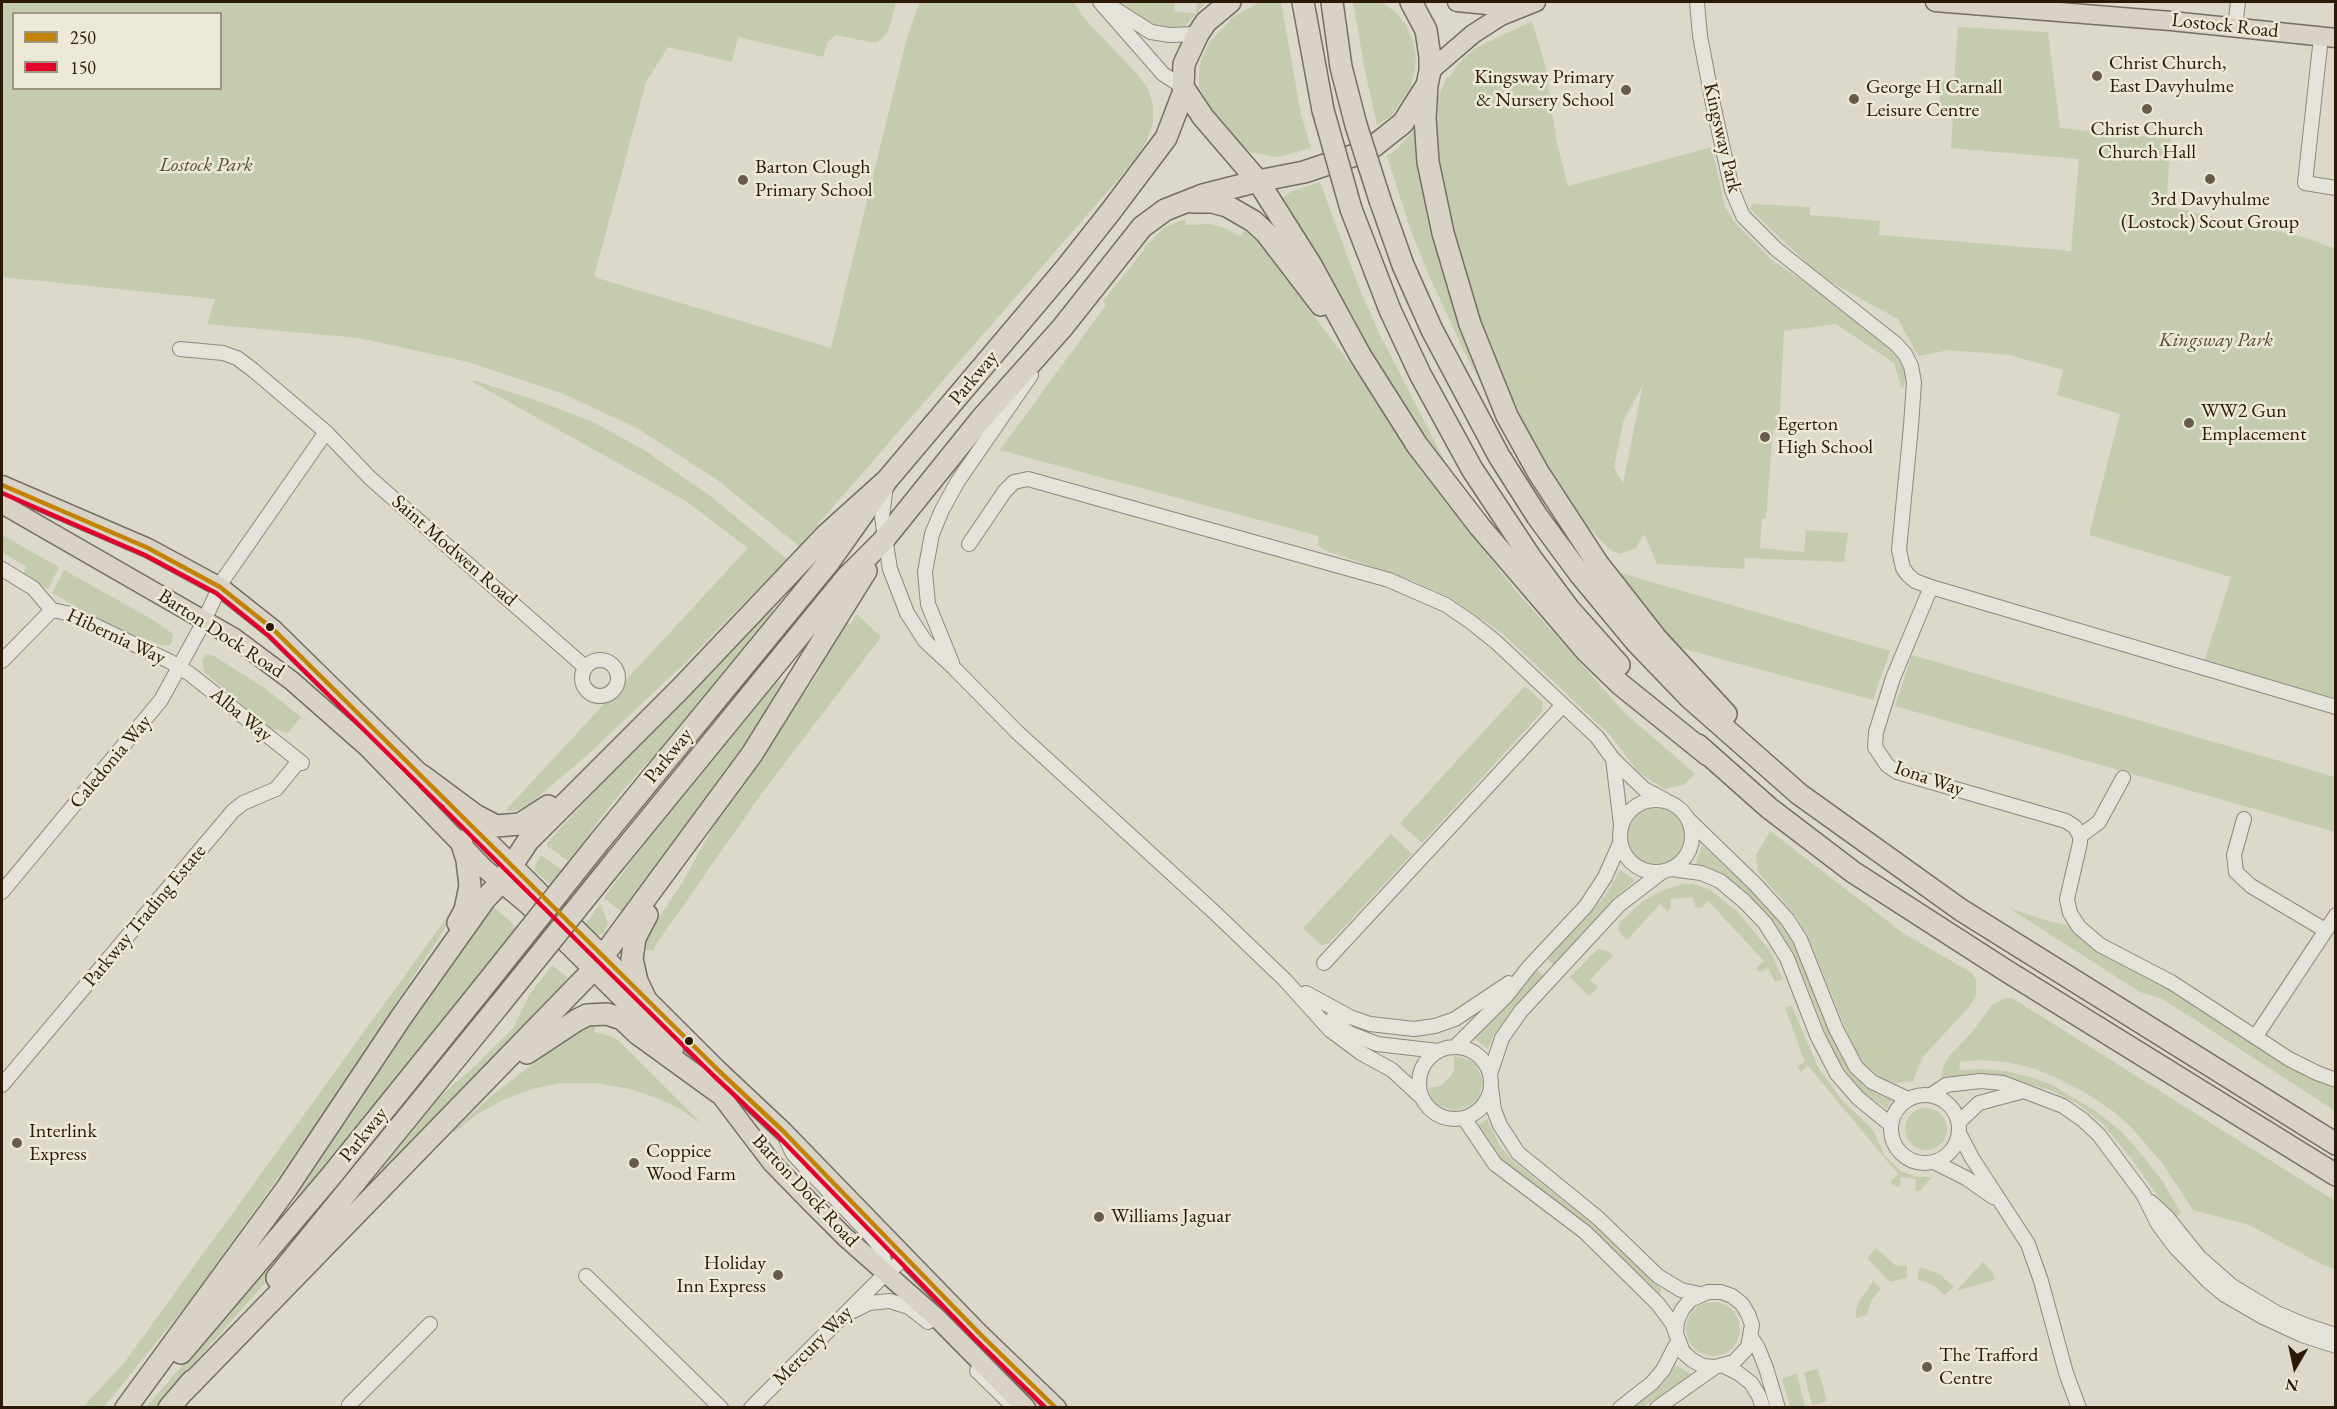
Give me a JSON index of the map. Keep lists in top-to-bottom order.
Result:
{
  "streets": {
    "highway": ["Parkway"],
    "main road": ["Lostock Road", "Barton Dock Road"],
    "street": [
      "Kingsway Park",
      "Saint Modwen Road",
      "Hibernia Way",
      "Alba Way",
      "Caledonia Way",
      "Iona Way",
      "Parkway Trading Estate",
      "Mercury Way"
    ]
  },
  "crossings": [
    ["Kingsway Park", "Iona Way"],
    ["Barton Dock Road", "Caledonia Way"],
    ["Barton Dock Road", "Mercury Way"],
    ["Hibernia Way", "Alba Way"],
    ["Hibernia Way", "Caledonia Way"],
    ["Alba Way", "Caledonia Way"],
    ["Alba Way", "Parkway Trading Estate"]
  ],
  "parks": ["Lostock Park", "Kingsway Park"],
  "places": [
    "Christ Church, East Davyhulme",
    "Kingsway Primary & Nursery School",
    "George H Carnall Leisure Centre",
    "Christ Church Church Hall",
    "3rd Davyhulme (Lostock) Scout Group",
    "Barton Clough Primary School",
    "WW2 Gun Emplacement",
    "Egerton High School",
    "Interlink Express",
    "Coppice Wood Farm",
    "Williams Jaguar",
    "Holiday Inn Express",
    "The Trafford Centre"
  ],
  "lines": ["transit line 250", "transit line 150"],
  "legend": ["250", "150"],
  "north": "bottom"
}
